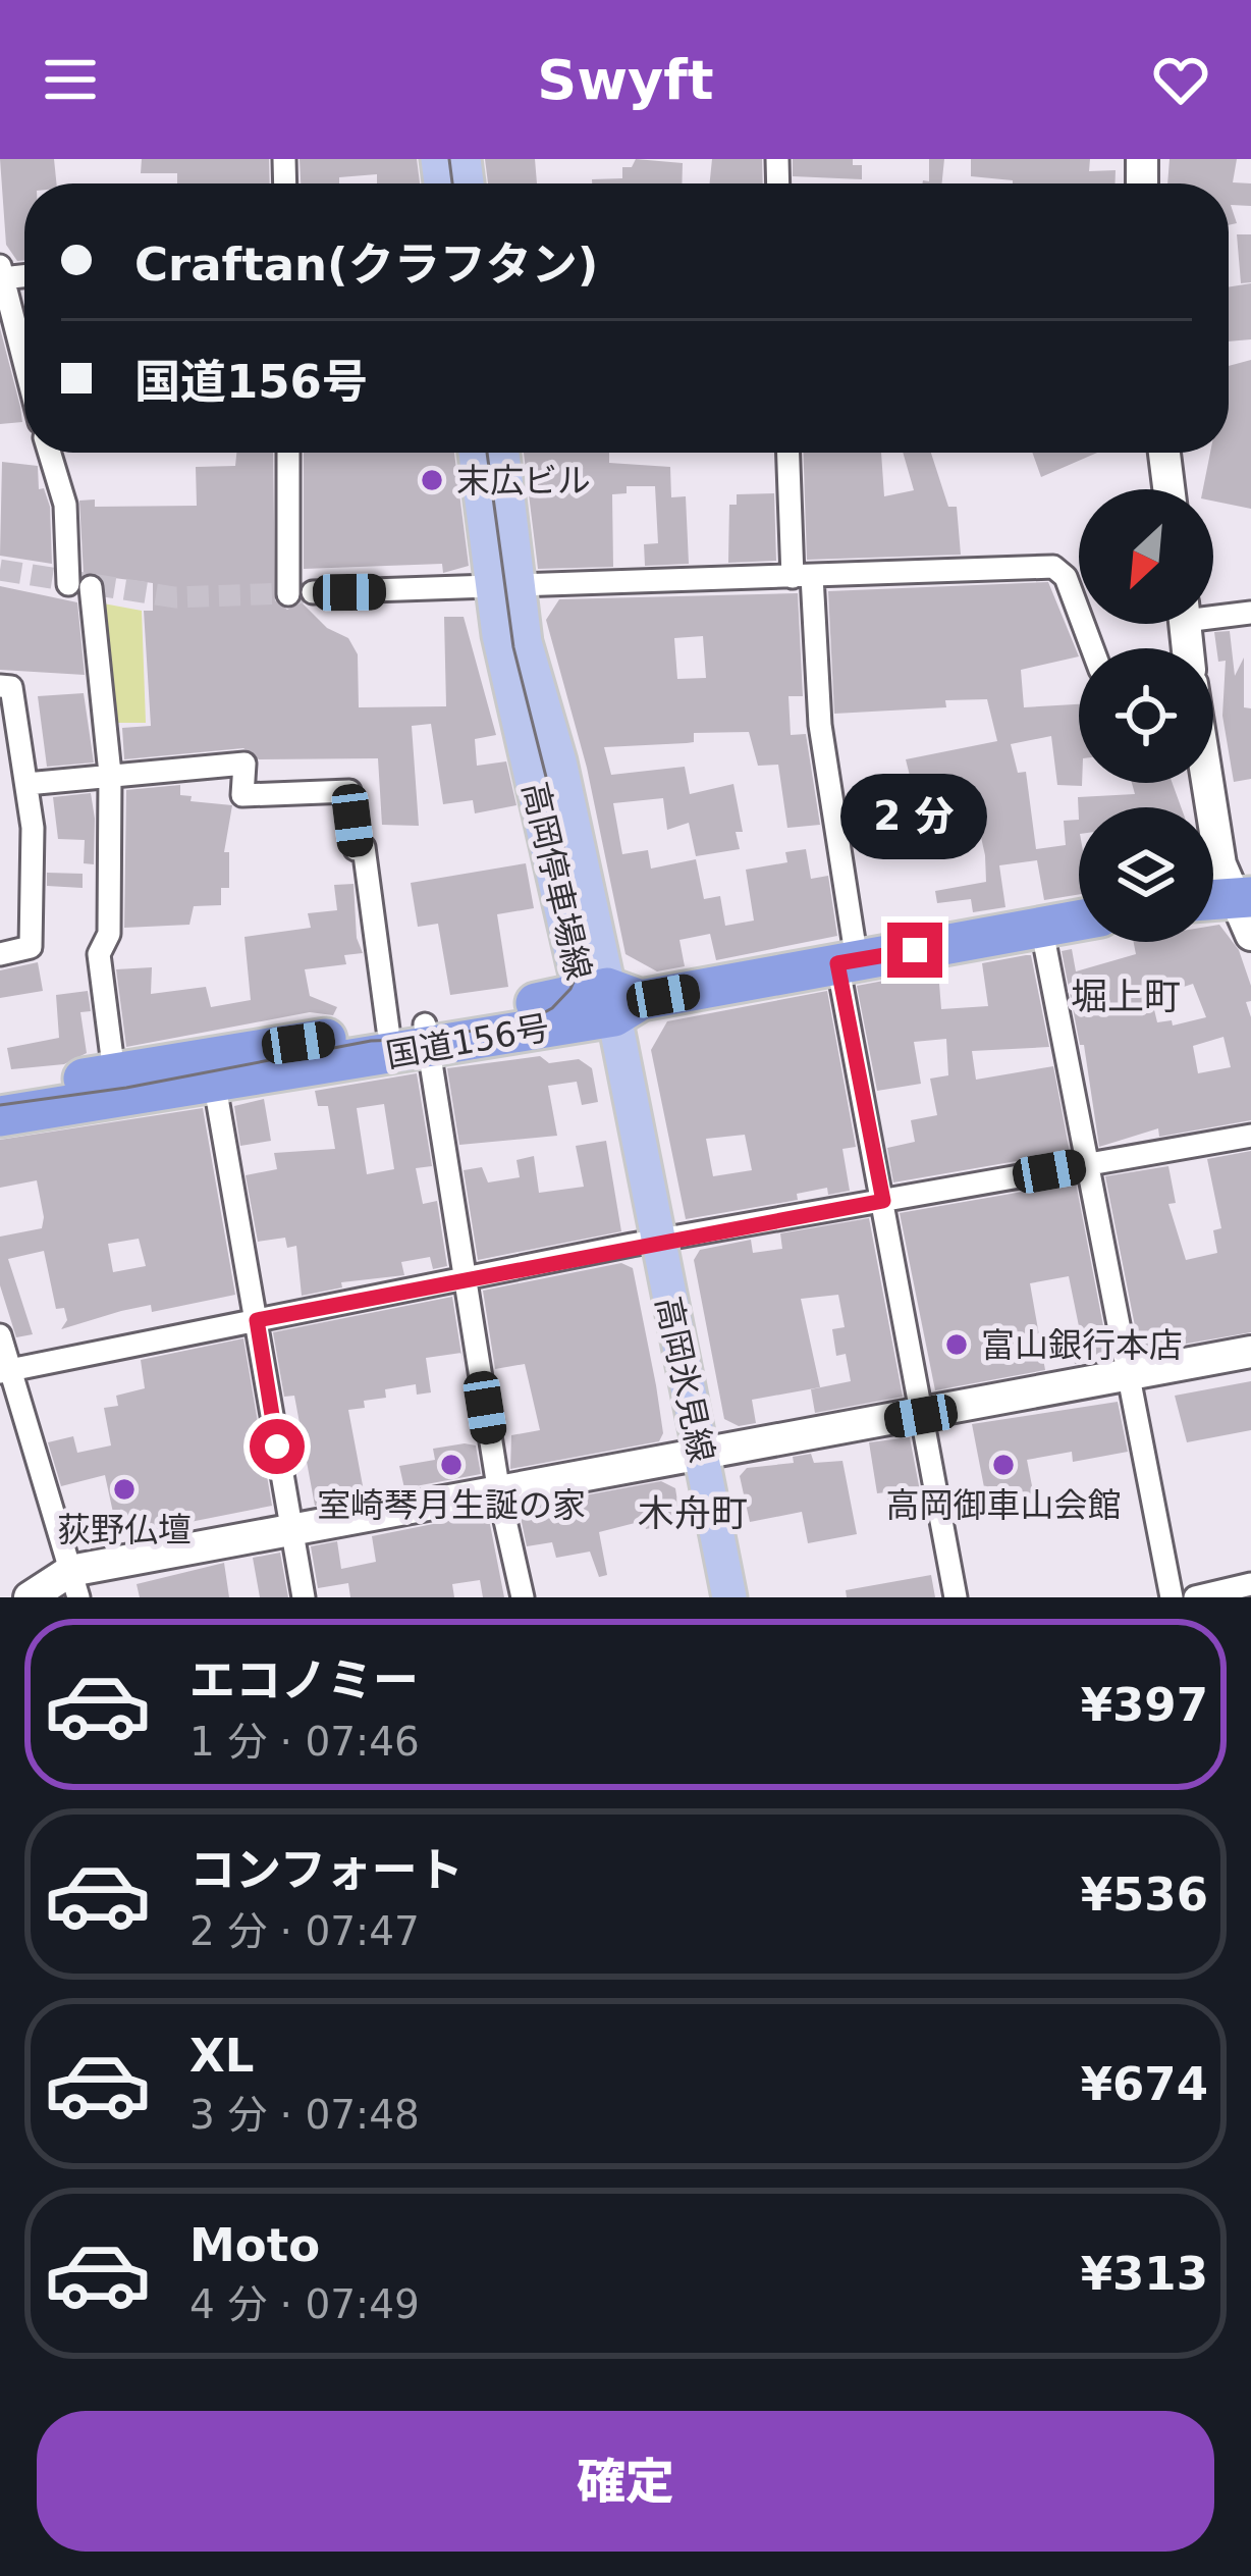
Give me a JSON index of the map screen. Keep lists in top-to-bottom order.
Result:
{
  "streets": {
    "highway": ["国道156号"],
    "main road": ["高岡停車場線", "高岡氷見線"]
  },
  "crossings": [
    ["高岡停車場線", "国道156号"],
    ["高岡停車場線", "高岡氷見線"],
    ["国道156号", "高岡氷見線"]
  ],
  "districts": ["堀上町", "木舟町"],
  "places": [
    "末広ビル",
    "富山銀行本店",
    "室崎琴月生誕の家",
    "高岡御車山会館",
    "荻野仏壇"
  ],
  "north": "bottom left",
  "page": {
    "header": "Swyft",
    "banner": ["Craftan(クラフタン)", "国道156号"],
    "bubble": "2 分",
    "list": [
      {
        "name": "エコノミー",
        "note": "1 分 · 07:46",
        "value": "¥397"
      },
      {
        "name": "コンフォート",
        "note": "2 分 · 07:47",
        "value": "¥536"
      },
      {
        "name": "XL",
        "note": "3 分 · 07:48",
        "value": "¥674"
      },
      {
        "name": "Moto",
        "note": "4 分 · 07:49",
        "value": "¥313"
      }
    ],
    "buttons": "確定"
  }
}
